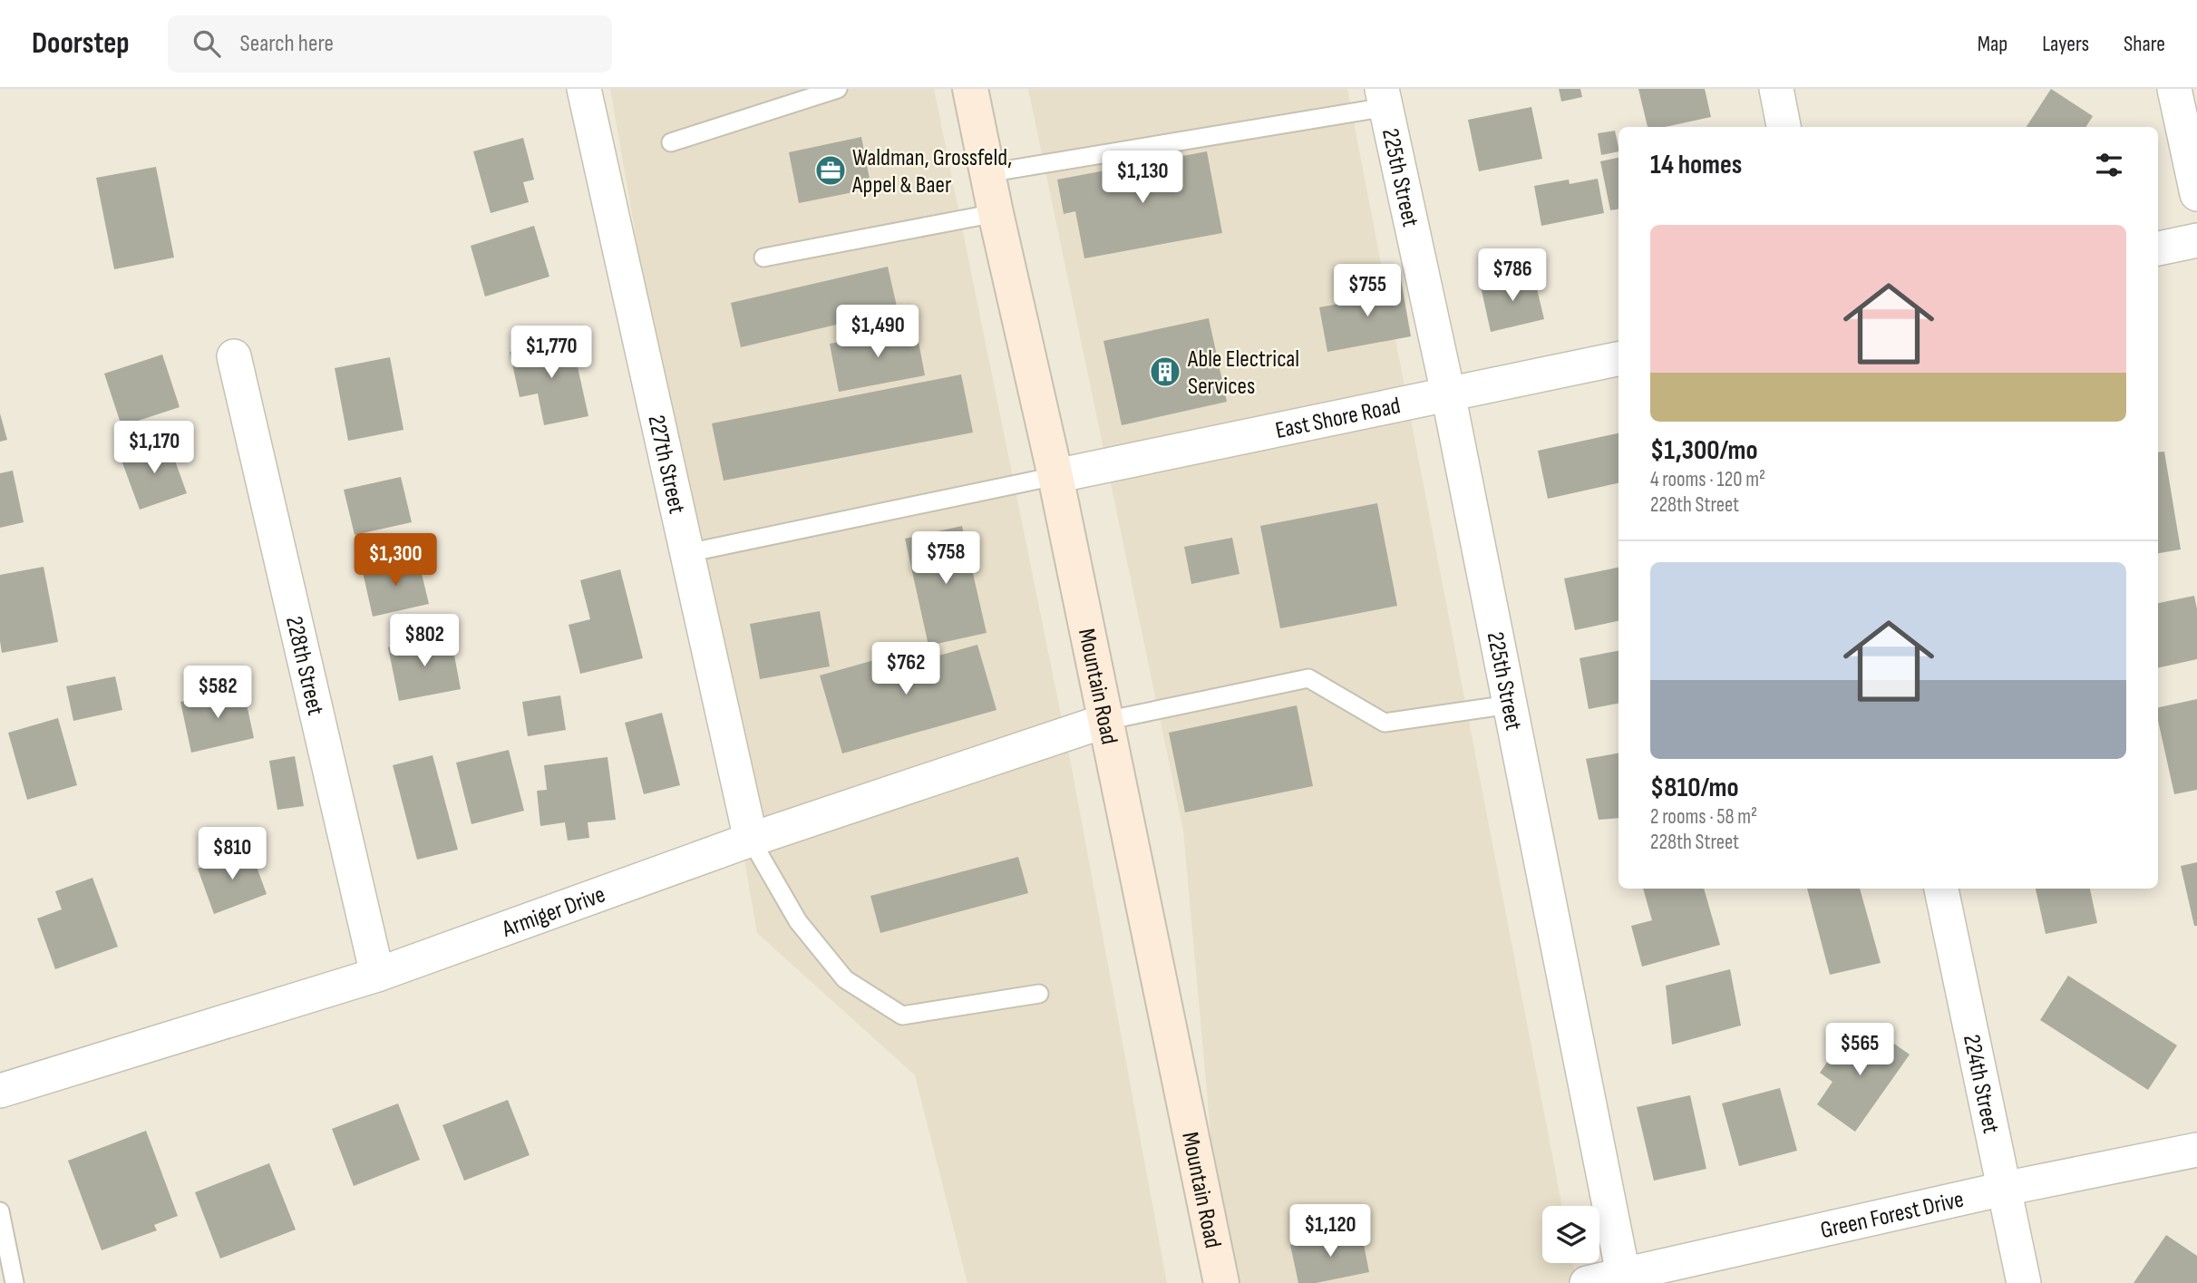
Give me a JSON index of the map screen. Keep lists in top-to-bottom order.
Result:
{
  "streets": {
    "main road": ["Mountain Road"],
    "street": [
      "225th Street",
      "East Shore Road",
      "227th Street",
      "228th Street",
      "Armiger Drive",
      "224th Street",
      "Green Forest Drive"
    ]
  },
  "crossings": [
    ["225th Street", "East Shore Road"],
    ["225th Street", "Green Forest Drive"],
    ["East Shore Road", "Mountain Road"],
    ["227th Street", "Armiger Drive"],
    ["228th Street", "Armiger Drive"],
    ["Mountain Road", "Armiger Drive"],
    ["224th Street", "Green Forest Drive"]
  ],
  "places": {
    "office": ["Waldman, Grossfeld, Appel & Baer"],
    "building": ["Able Electrical Services"]
  },
  "page": {
    "header": "Doorstep",
    "search": "Search here",
    "nav": ["Map", "Layers", "Share"],
    "heading": "14 homes",
    "price": [
      "$1,130",
      "$786",
      "$755",
      "$1,490",
      "$1,770",
      "$1,170",
      "$758",
      "$1,300",
      "$802",
      "$762",
      "$582",
      "$810",
      "$565",
      "$1,120"
    ],
    "list": [
      {
        "name": "$1,300/mo",
        "note": "4 rooms · 120 m² · 228th Street"
      },
      {
        "name": "$810/mo",
        "note": "2 rooms · 58 m² · 228th Street"
      }
    ]
  }
}
